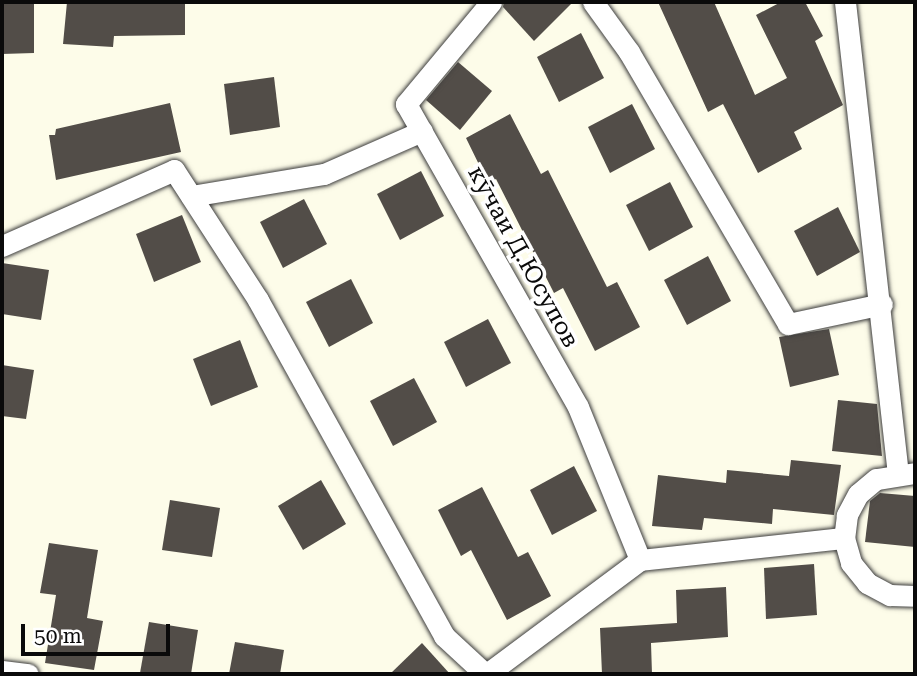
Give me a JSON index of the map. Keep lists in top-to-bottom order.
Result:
{
  "streets": {
    "street": ["кӯчаи Д.Юсупов"]
  },
  "scale_bar": "50 m"
}
